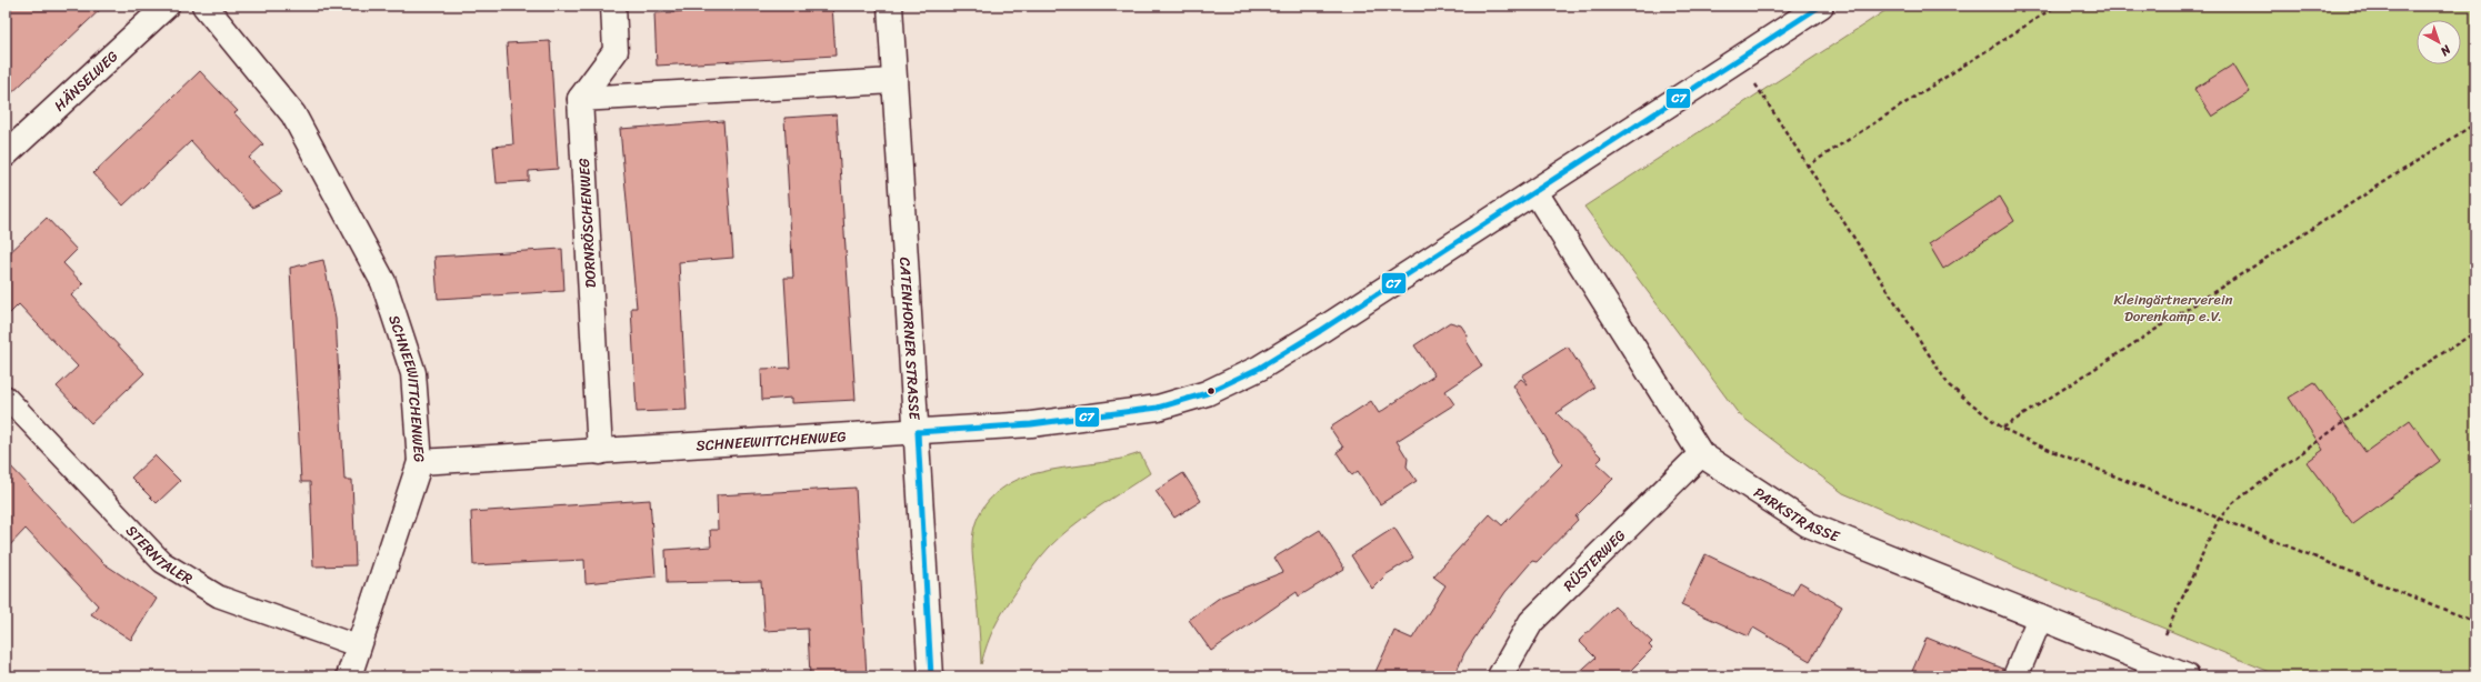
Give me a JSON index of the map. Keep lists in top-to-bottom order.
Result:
{
  "streets": {
    "street": [
      "HÄNSELWEG",
      "DORNRÖSCHENWEG",
      "CATENHORNER STRASSE",
      "SCHNEEWITTCHENWEG",
      "PARKSTRASSE",
      "RÜSTERWEG"
    ],
    "lane": ["STERNTALER"]
  },
  "crossings": [
    ["DORNRÖSCHENWEG", "SCHNEEWITTCHENWEG"],
    ["CATENHORNER STRASSE", "SCHNEEWITTCHENWEG"],
    ["SCHNEEWITTCHENWEG", "PARKSTRASSE"],
    ["PARKSTRASSE", "RÜSTERWEG"]
  ],
  "parks": ["Kleingärtnerverein Dorenkamp e.V."],
  "lines": ["transit line C7"],
  "north": "bottom right"
}
